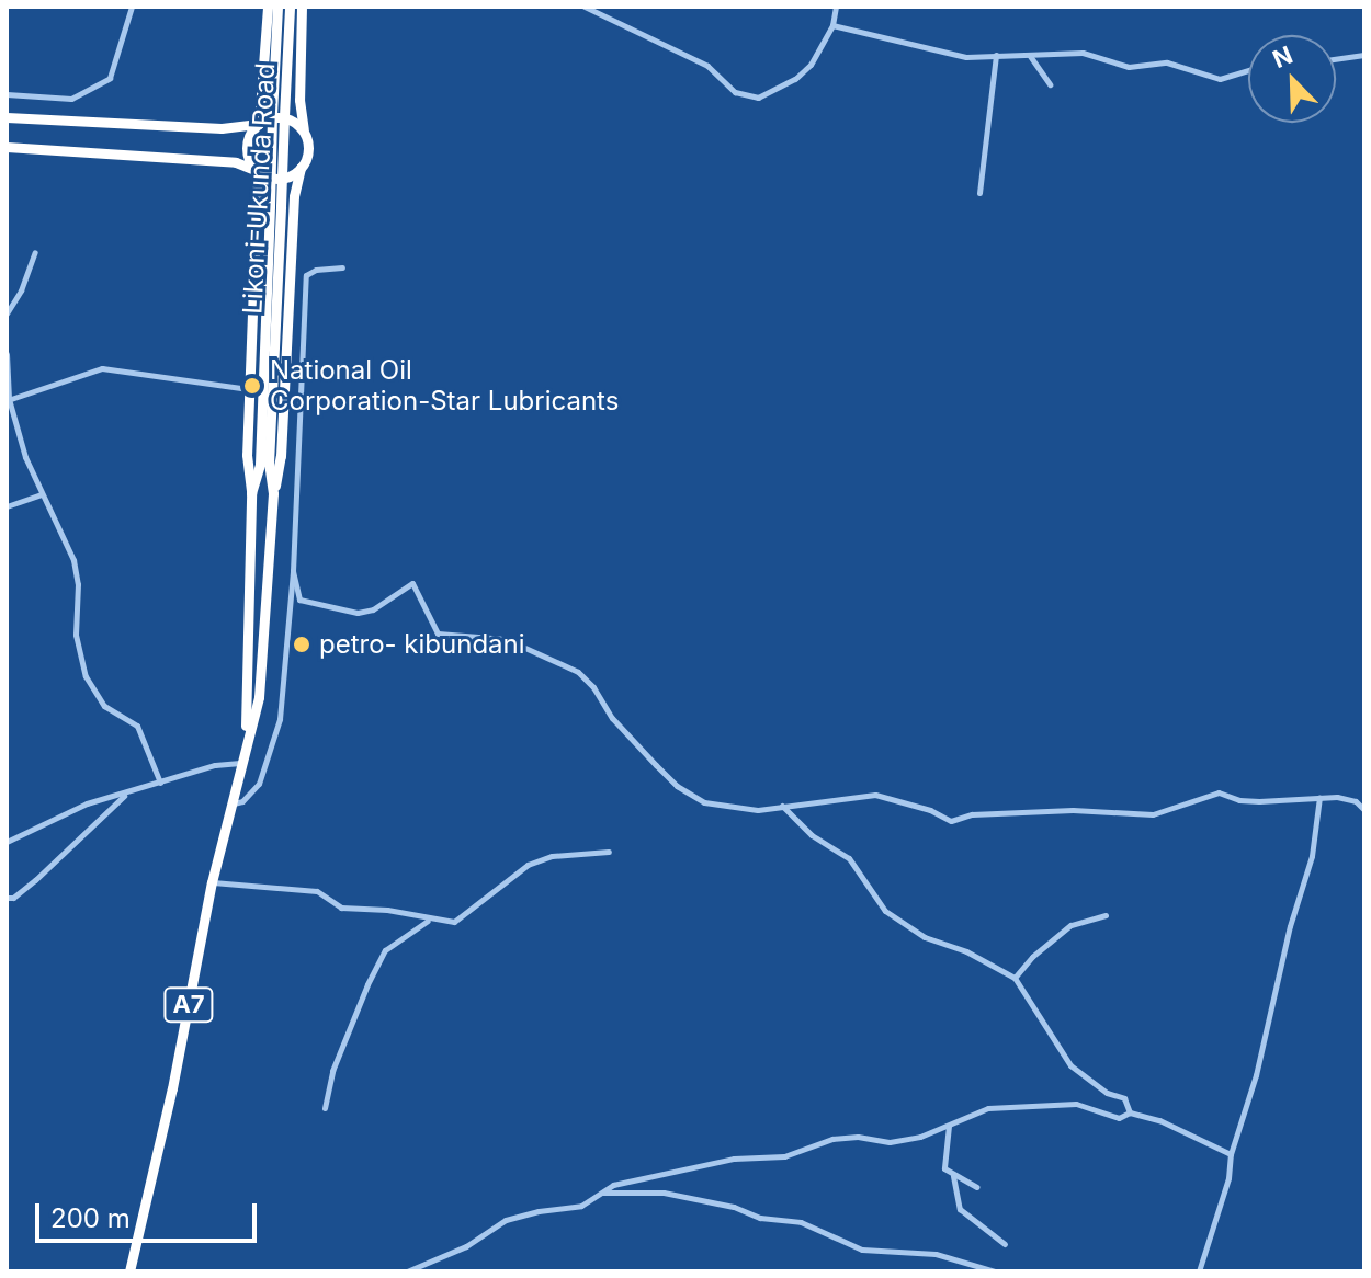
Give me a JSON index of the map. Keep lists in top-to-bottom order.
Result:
{
  "streets": {
    "highway": ["Likoni-Ukunda Road", "A7"]
  },
  "places": ["National Oil Corporation-Star Lubricants", "petro- kibundani"],
  "scale_bar": "200 m",
  "north": "top left"
}
